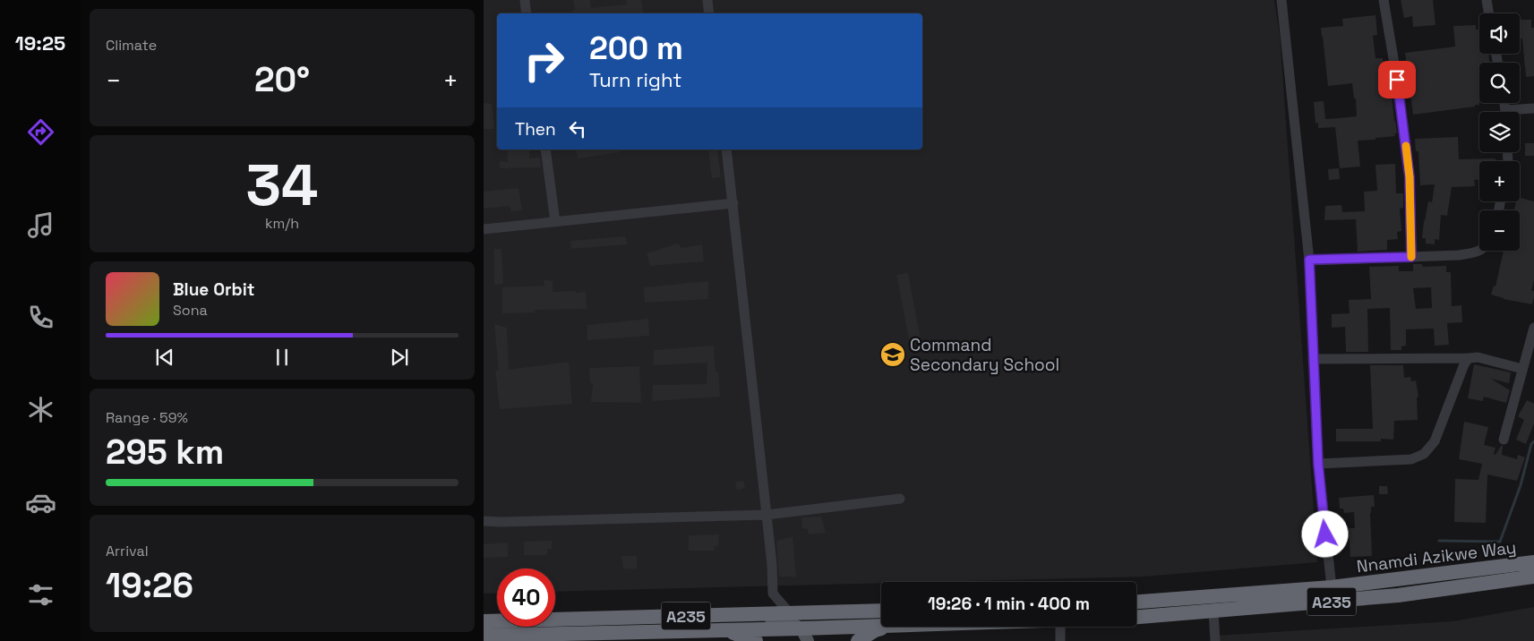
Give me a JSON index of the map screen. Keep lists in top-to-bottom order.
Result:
{
  "streets": {
    "highway": ["Nnamdi Azikwe Way", "A235"]
  },
  "places": {
    "school or university": ["Command Secondary School"]
  },
  "page": {
    "tabs": "19:25",
    "tile": [
      "Climate",
      ["34", "km/h"],
      ["Range · 59%", "295 km"],
      ["Arrival", "19:26"]
    ],
    "map_buttons": ["+", "−"],
    "turn": ["200 m", "Turn right"],
    "heat": ["−", "20°", "+"],
    "then": "Then",
    "song": ["Blue Orbit", "Sona"],
    "limit": "40",
    "trip": "19:26 · 1 min · 400 m"
  }
}
